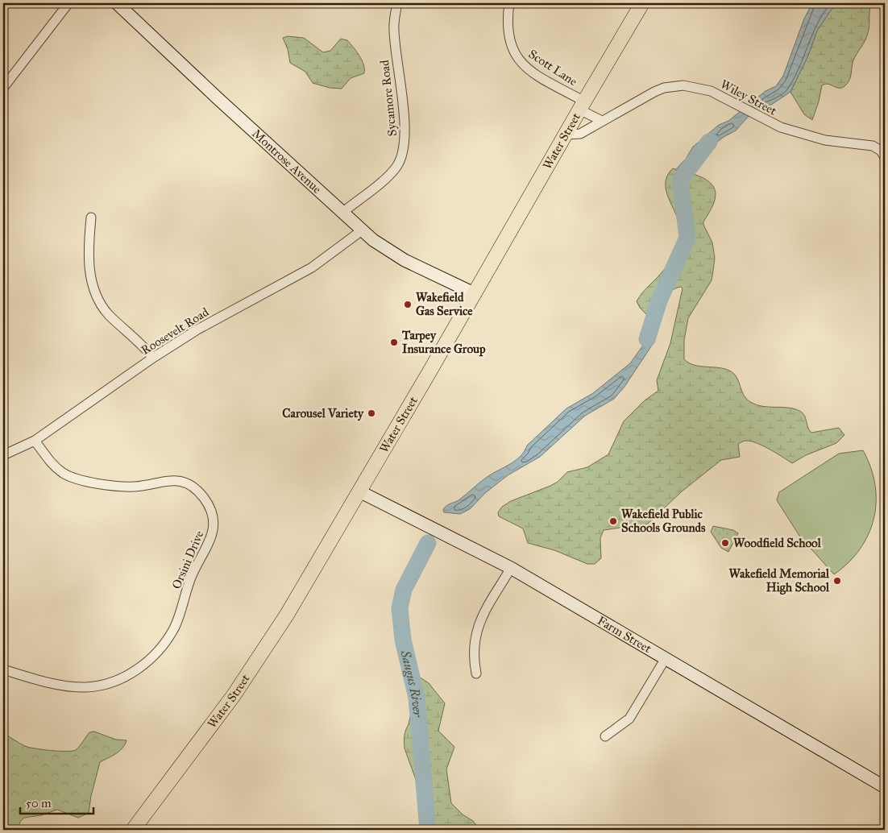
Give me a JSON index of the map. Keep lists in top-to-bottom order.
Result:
{
  "streets": {
    "main road": ["Water Street", "Montrose Avenue", "Farm Street"],
    "street": [
      "Scott Lane",
      "Wiley Street",
      "Sycamore Road",
      "Roosevelt Road",
      "Orsini Drive"
    ]
  },
  "crossings": [
    ["Scott Lane", "Water Street"],
    ["Wiley Street", "Water Street"],
    ["Sycamore Road", "Montrose Avenue"],
    ["Water Street", "Montrose Avenue"],
    ["Water Street", "Farm Street"],
    ["Montrose Avenue", "Roosevelt Road"],
    ["Roosevelt Road", "Orsini Drive"]
  ],
  "water": ["Saugus River"],
  "places": [
    "Wakefield Gas Service",
    "Tarpey Insurance Group",
    "Carousel Variety",
    "Wakefield Public Schools Grounds",
    "Woodfield School",
    "Wakefield Memorial High School"
  ],
  "scale_bar": "50 m"
}
